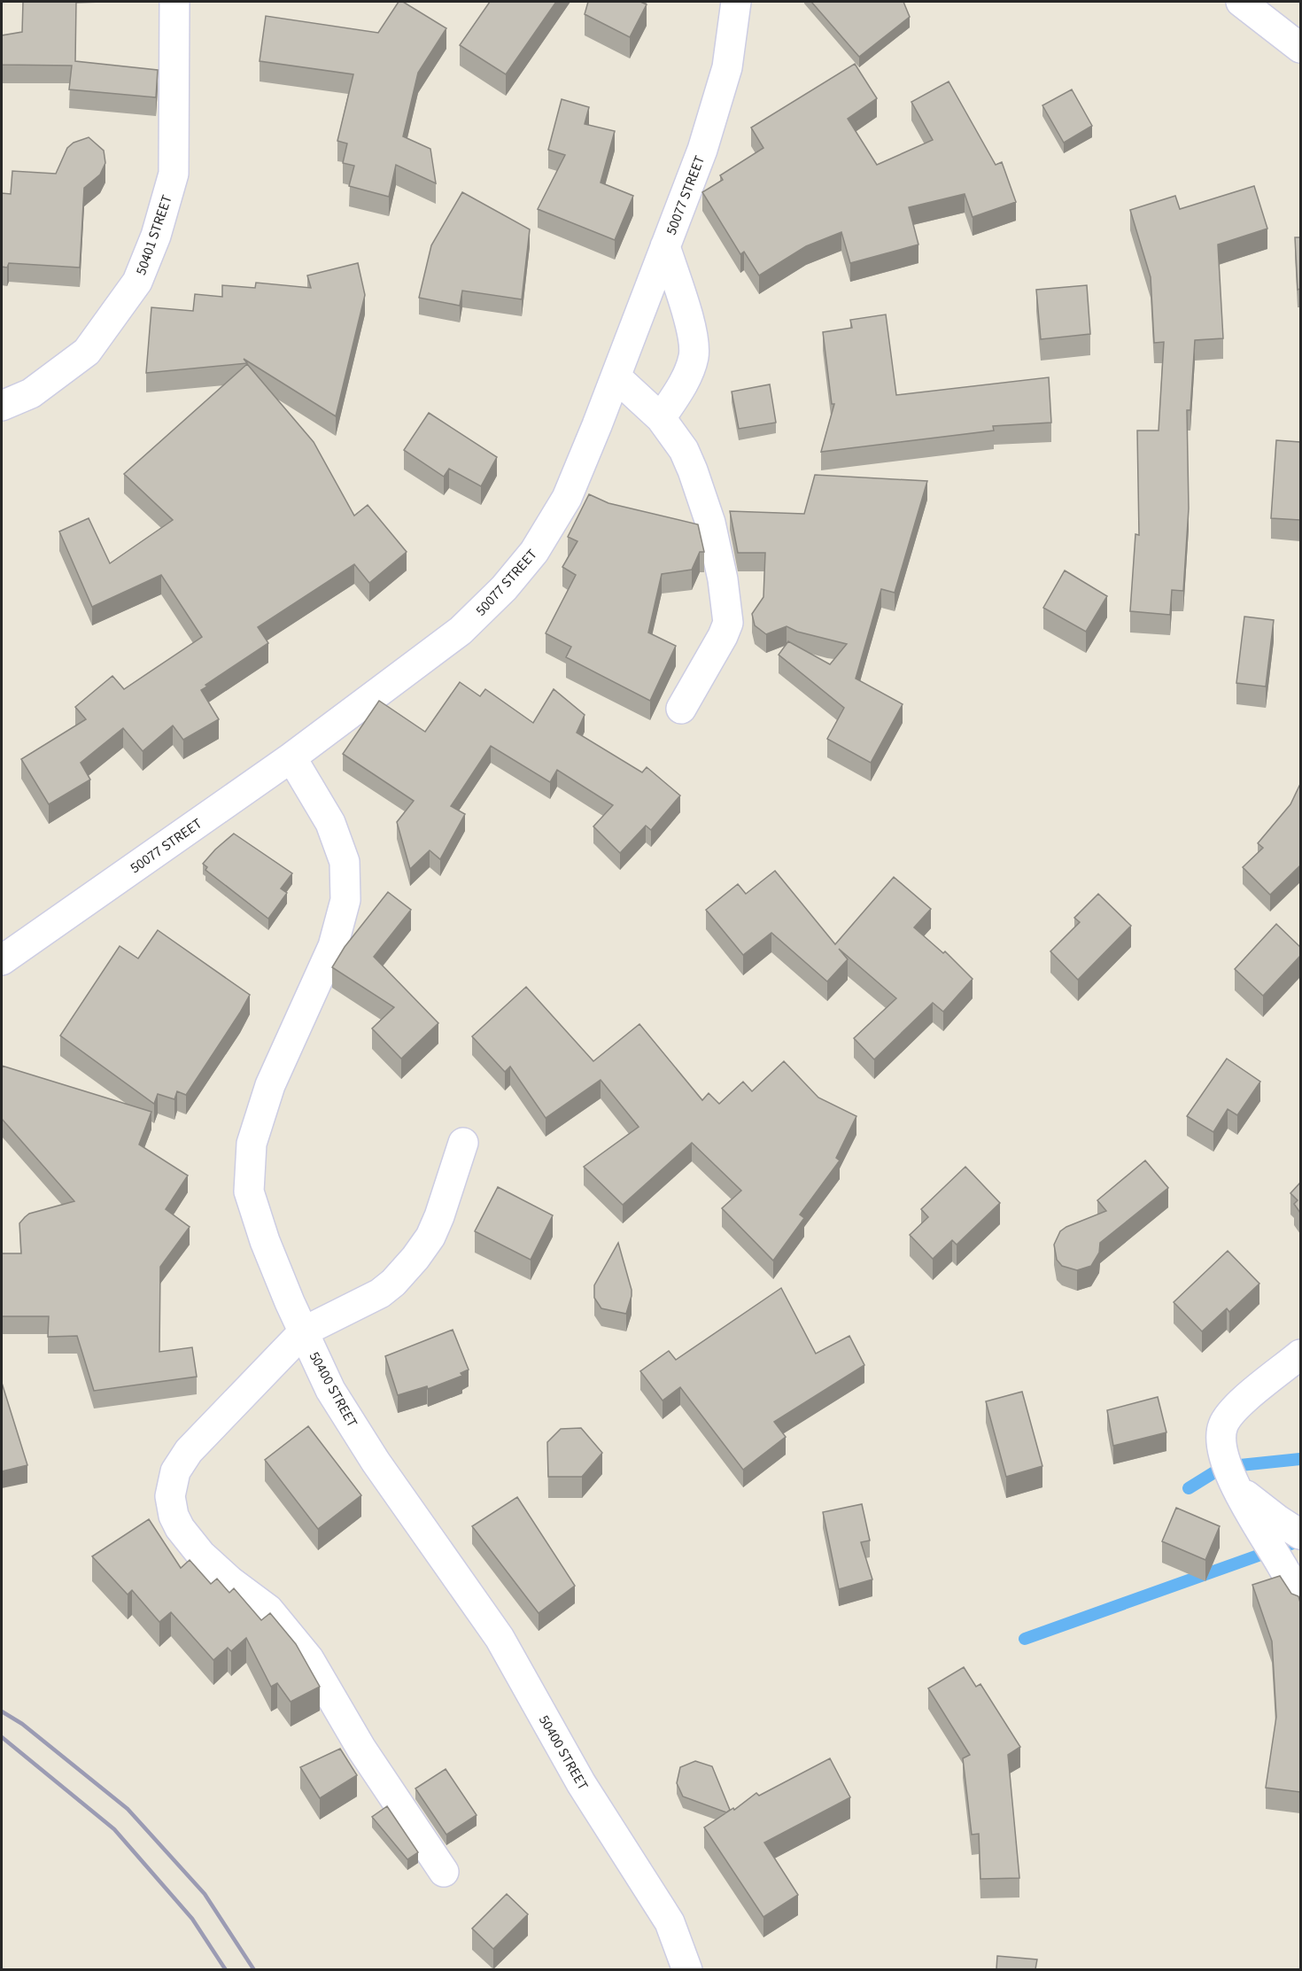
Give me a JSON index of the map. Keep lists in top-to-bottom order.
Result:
{
  "streets": {
    "street": ["50077 STREET", "50401 STREET", "50400 STREET"]
  },
  "crossings": [
    ["50077 STREET", "50400 STREET"]
  ]
}
